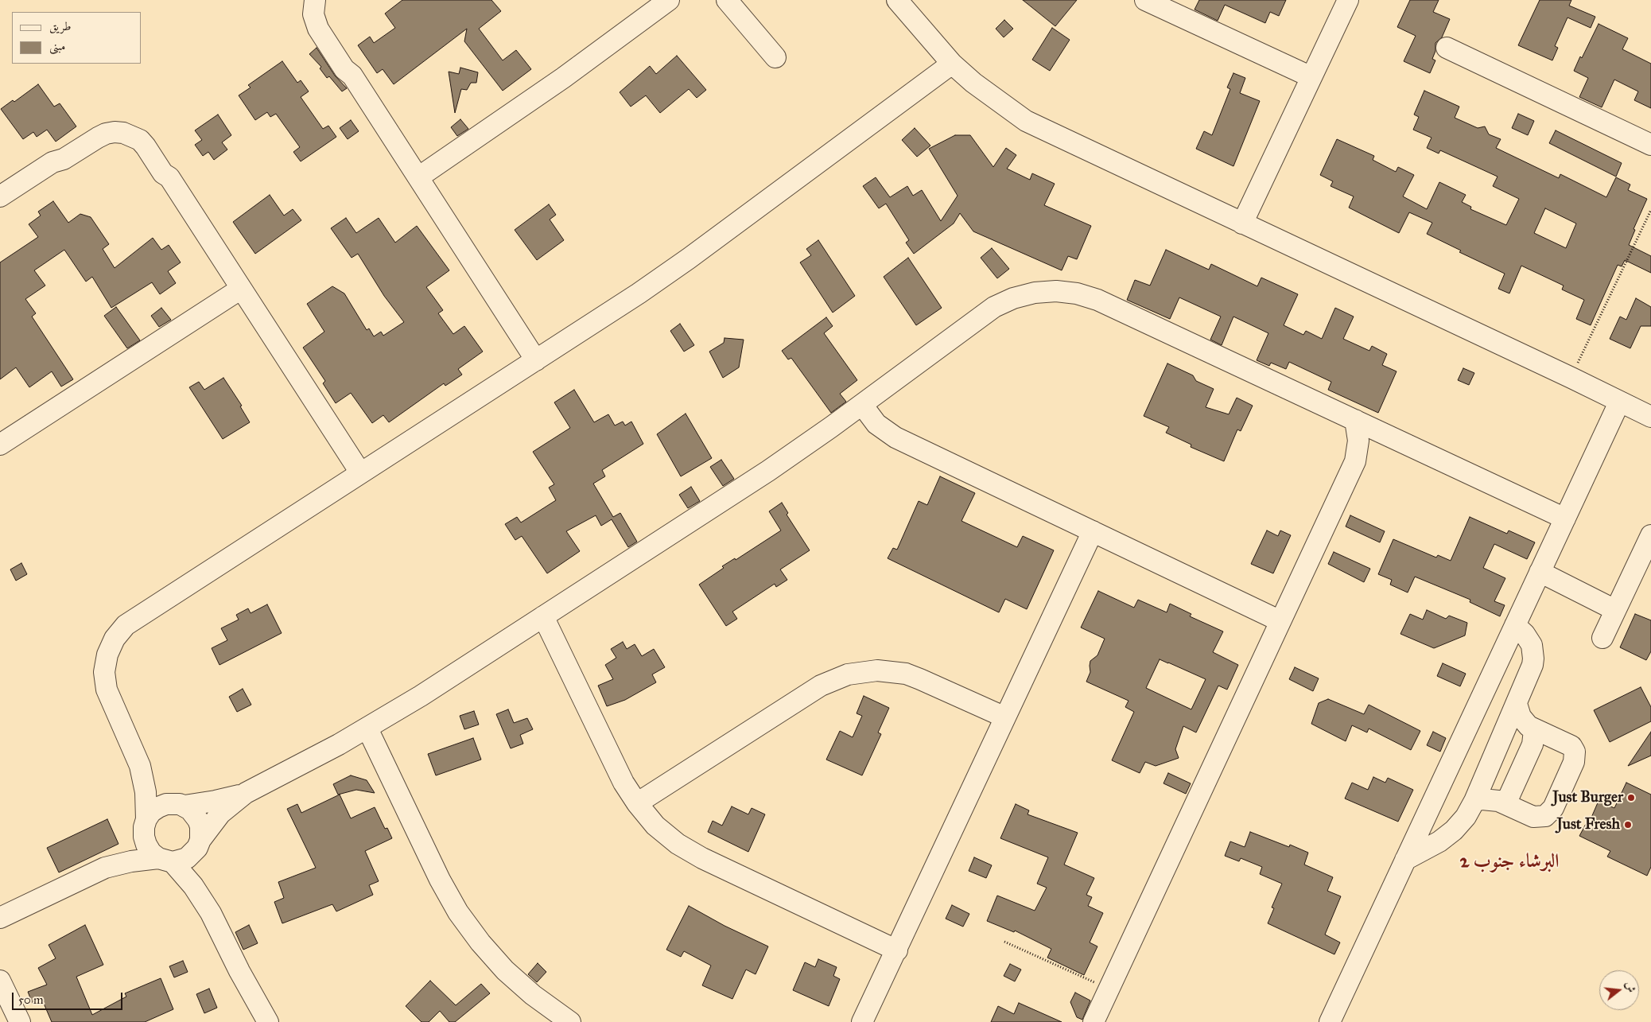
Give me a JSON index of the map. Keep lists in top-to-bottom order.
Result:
{
  "districts": ["البرشاء جنوب 2"],
  "places": ["Just Burger", "Just Fresh"],
  "legend": ["طريق", "مبنى"],
  "scale_bar": "50 m",
  "north": "right"
}
